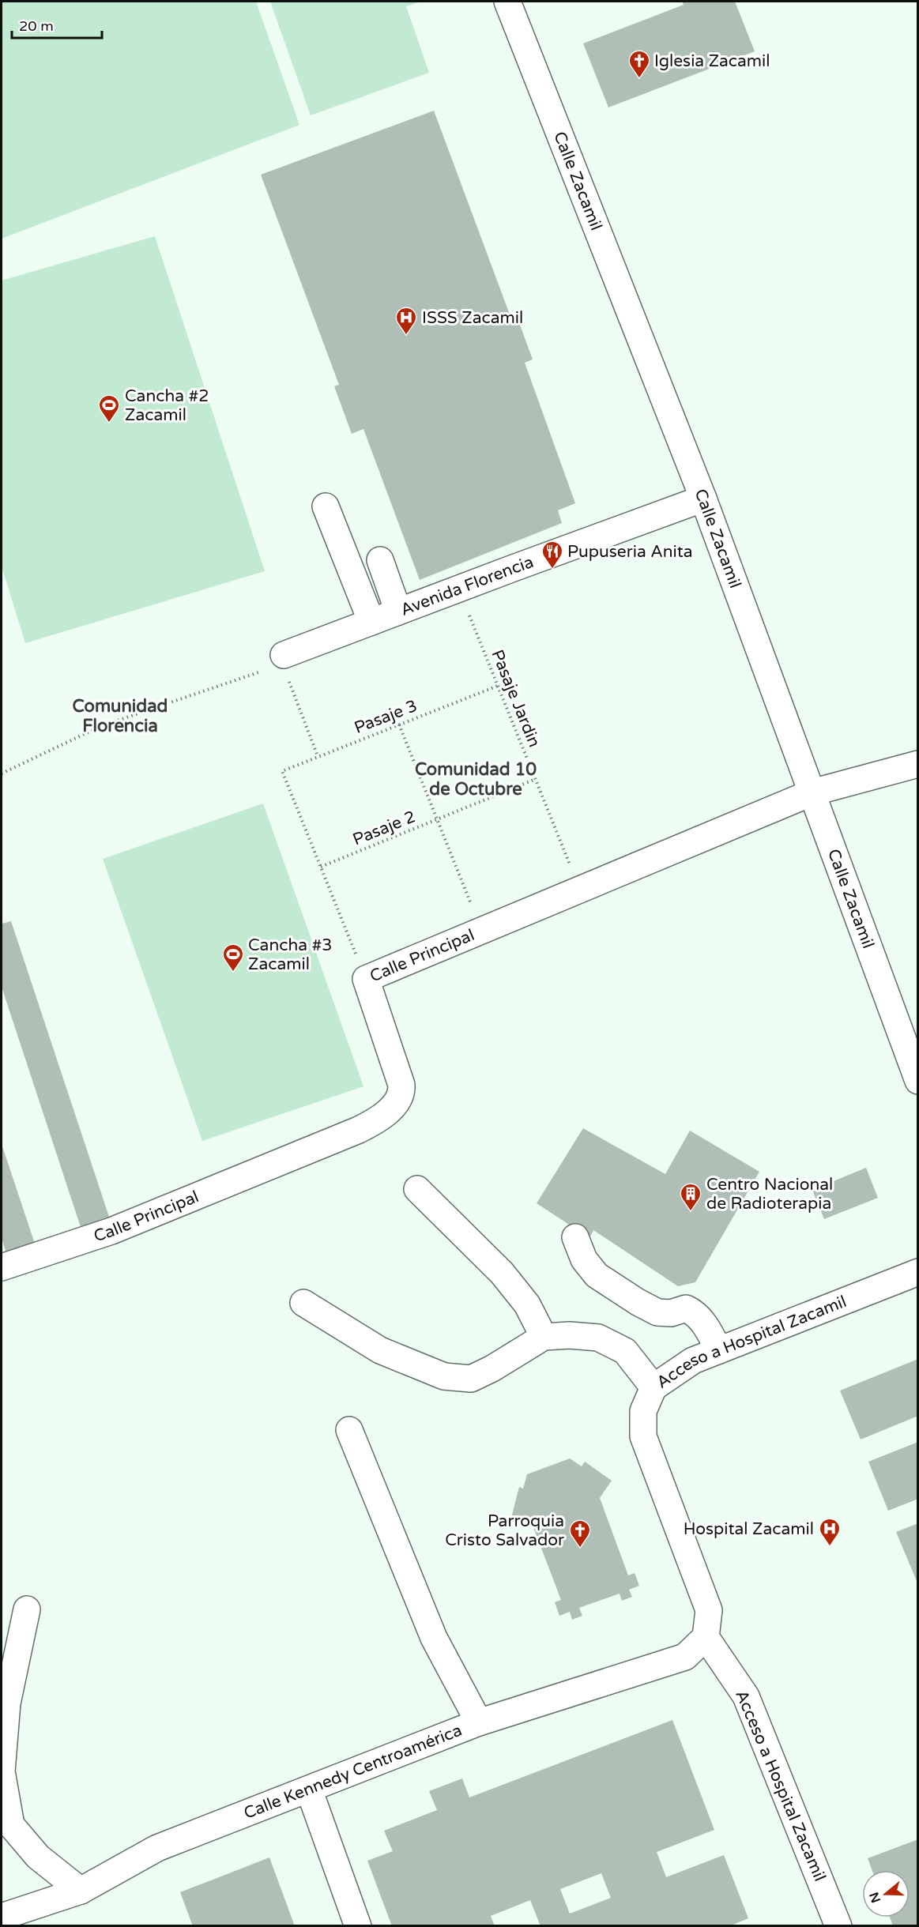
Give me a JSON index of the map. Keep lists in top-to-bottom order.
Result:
{
  "streets": {
    "street": [
      "Calle Zacamil",
      "Avenida Florencia",
      "Calle Principal",
      "Acceso a Hospital Zacamil",
      "Calle Kennedy Centroamérica"
    ],
    "path": ["Pasaje Jardin", "Pasaje 3", "Pasaje 2"]
  },
  "crossings": [
    ["Calle Zacamil", "Avenida Florencia"],
    ["Calle Zacamil", "Calle Principal"],
    ["Pasaje Jardin", "Pasaje 3"],
    ["Pasaje Jardin", "Pasaje 2"],
    ["Pasaje 3", "Pasaje 2"],
    ["Acceso a Hospital Zacamil", "Calle Kennedy Centroamérica"]
  ],
  "districts": ["Comunidad Florencia", "Comunidad 10 de Octubre"],
  "places": {
    "church": ["Iglesia Zacamil", "Parroquia Cristo Salvador"],
    "hospital": ["ISSS Zacamil", "Hospital Zacamil"],
    "sports": ["Cancha #2 Zacamil", "Cancha #3 Zacamil"],
    "restaurant": ["Pupuseria Anita"],
    "building": ["Centro Nacional de Radioterapia"]
  },
  "scale_bar": "20 m",
  "north": "left"
}
